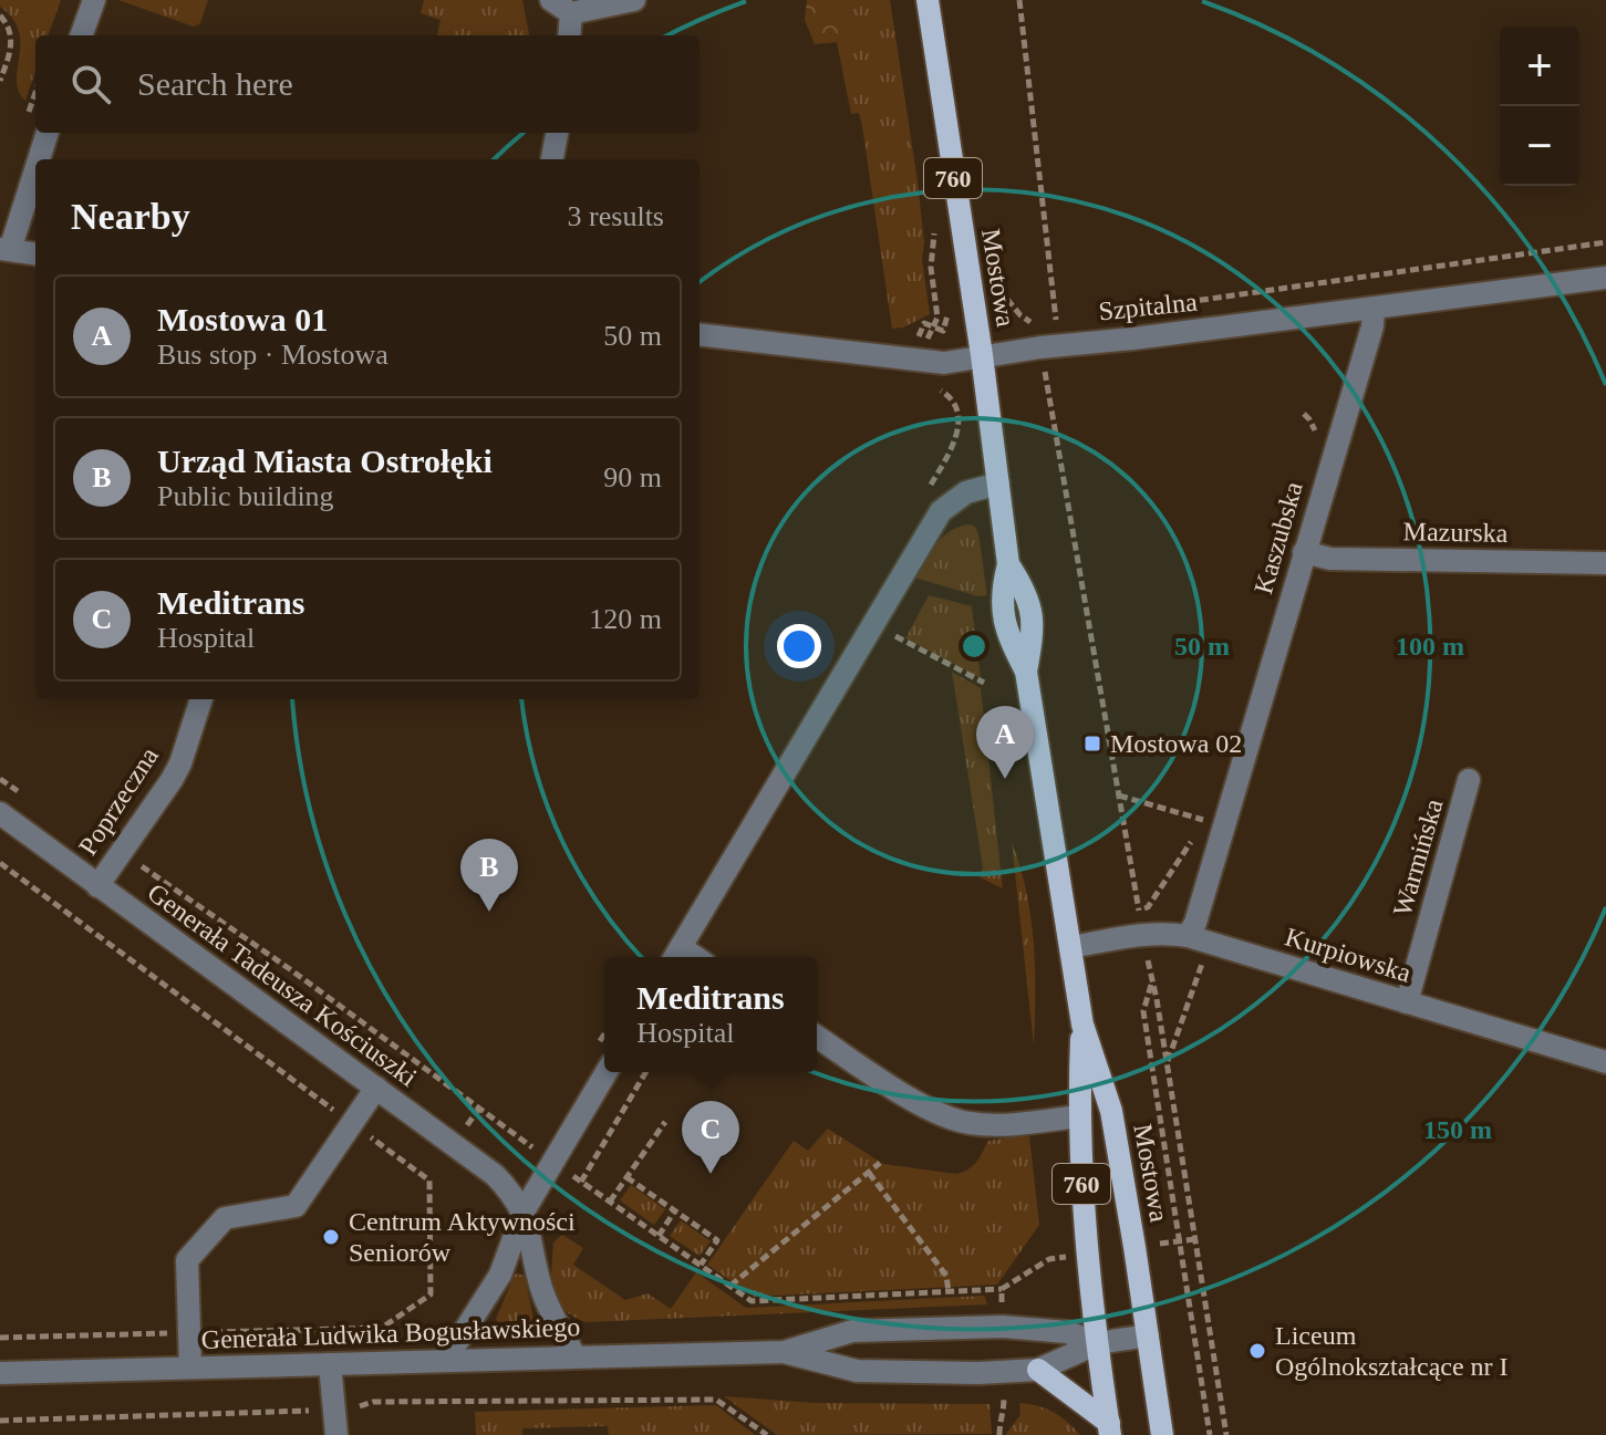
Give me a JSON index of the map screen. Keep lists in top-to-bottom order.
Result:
{
  "streets": {
    "main road": ["760", "Mostowa"],
    "street": [
      "Szpitalna",
      "Mazurska",
      "Kaszubska",
      "Poprzeczna",
      "Warmińska",
      "Kurpiowska",
      "Generała Tadeusza Kościuszki",
      "Generała Ludwika Bogusławskiego"
    ]
  },
  "crossings": [
    ["760", "Mostowa"],
    ["760", "Generała Ludwika Bogusławskiego"],
    ["Mostowa", "Szpitalna"],
    ["Mostowa", "Kurpiowska"],
    ["Mostowa", "Generała Ludwika Bogusławskiego"],
    ["Szpitalna", "Kaszubska"],
    ["Mazurska", "Kaszubska"],
    ["Kaszubska", "Kurpiowska"],
    ["Poprzeczna", "Generała Tadeusza Kościuszki"],
    ["Warmińska", "Kurpiowska"]
  ],
  "places": {
    "transit": ["Mostowa 02"],
    "other": ["Centrum Aktywności Seniorów", "Liceum Ogólnokształcące nr I"]
  },
  "page": {
    "map_buttons": ["+", "−"],
    "search": "Search here",
    "heading": ["Nearby", "3 results"],
    "list": [
      {
        "mark": "A",
        "name": "Mostowa 01",
        "note": "Bus stop · Mostowa",
        "value": "50 m"
      },
      {
        "mark": "B",
        "name": "Urząd Miasta Ostrołęki",
        "note": "Public building",
        "value": "90 m"
      },
      {
        "mark": "C",
        "name": "Meditrans",
        "note": "Hospital",
        "value": "120 m"
      }
    ],
    "pins": ["A", "B", "C"],
    "popup": ["Meditrans", "Hospital"]
  },
  "rings": ["50 m", "100 m", "150 m"]
}
